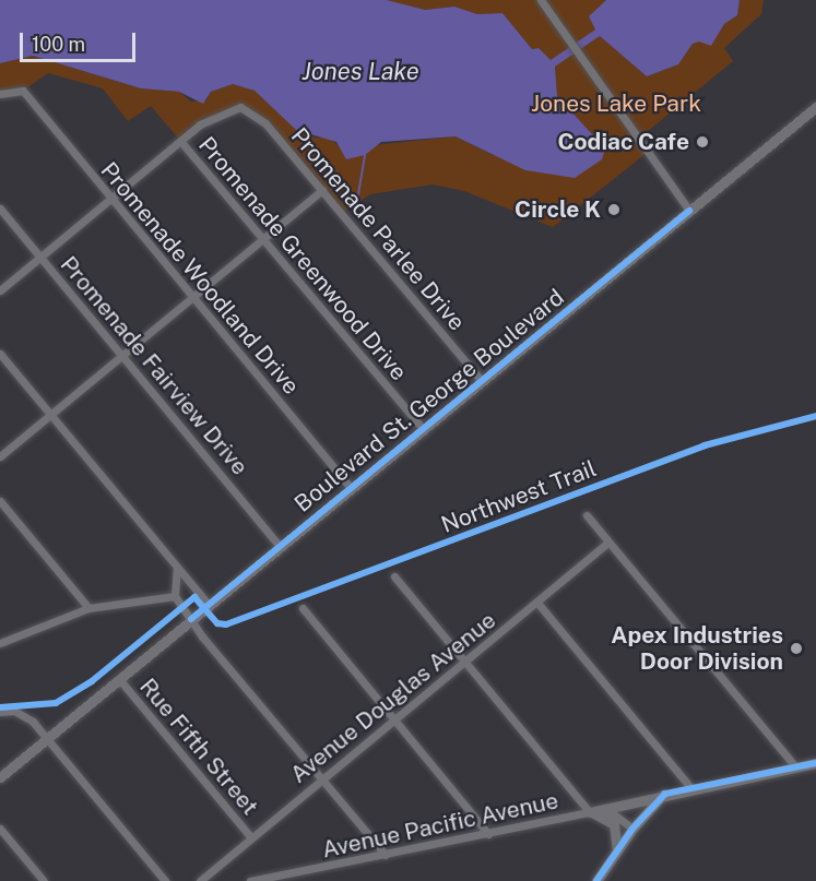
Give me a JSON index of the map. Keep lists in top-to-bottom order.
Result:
{
  "streets": {
    "main road": ["Boulevard St. George Boulevard"],
    "street": [
      "Promenade Parlee Drive",
      "Promenade Greenwood Drive",
      "Promenade Woodland Drive",
      "Promenade Fairview Drive",
      "Avenue Douglas Avenue",
      "Rue Fifth Street",
      "Avenue Pacific Avenue"
    ],
    "cycle path": ["Northwest Trail"]
  },
  "crossings": [
    ["Promenade Parlee Drive", "Promenade Greenwood Drive"],
    ["Promenade Parlee Drive", "Boulevard St. George Boulevard"],
    ["Promenade Greenwood Drive", "Boulevard St. George Boulevard"],
    ["Promenade Woodland Drive", "Boulevard St. George Boulevard"],
    ["Promenade Fairview Drive", "Boulevard St. George Boulevard"],
    ["Boulevard St. George Boulevard", "Rue Fifth Street"],
    ["Avenue Douglas Avenue", "Rue Fifth Street"]
  ],
  "water": ["Jones Lake"],
  "parks": ["Jones Lake Park"],
  "places": ["Codiac Cafe", "Circle K", "Apex Industries Door Division"],
  "scale_bar": "100 m"
}
